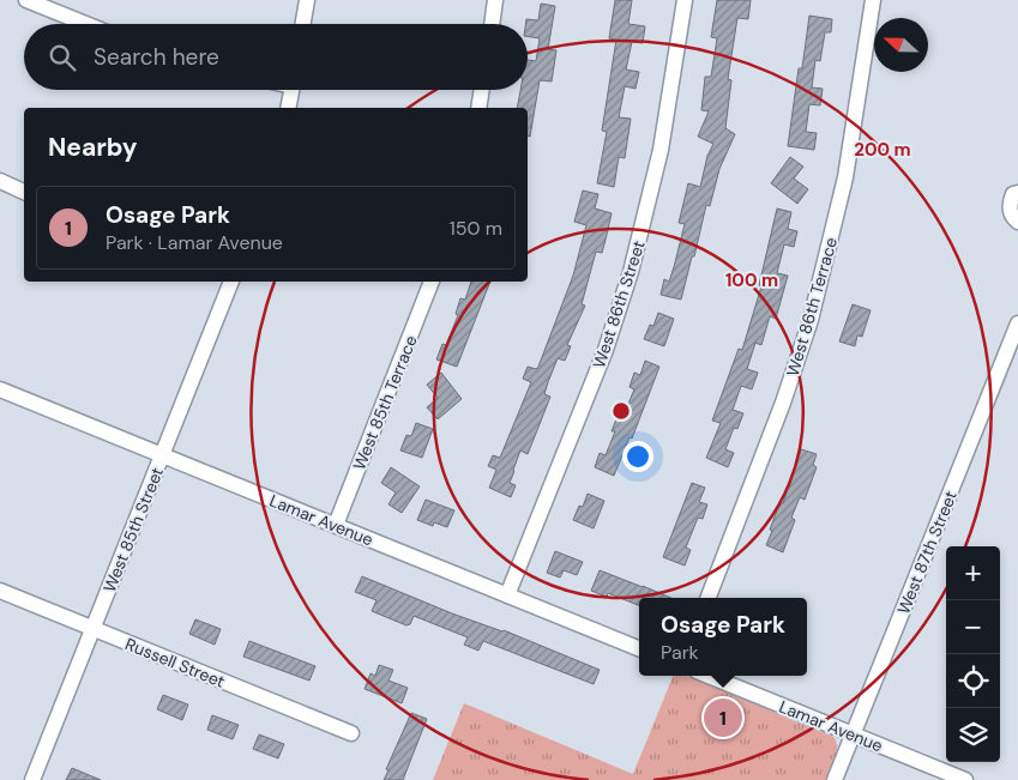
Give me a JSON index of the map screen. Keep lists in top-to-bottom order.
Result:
{
  "streets": {
    "street": [
      "West 86th Street",
      "West 86th Terrace",
      "West 85th Terrace",
      "Lamar Avenue",
      "West 85th Street",
      "West 87th Street",
      "Russell Street"
    ]
  },
  "crossings": [
    ["West 86th Street", "Lamar Avenue"],
    ["West 85th Terrace", "Lamar Avenue"],
    ["Lamar Avenue", "West 85th Street"],
    ["Lamar Avenue", "West 87th Street"],
    ["West 85th Street", "Russell Street"]
  ],
  "north": "left",
  "page": {
    "search": "Search here",
    "heading": "Nearby",
    "list": [
      {
        "mark": "1",
        "name": "Osage Park",
        "note": "Park · Lamar Avenue",
        "value": "150 m"
      }
    ],
    "map_buttons": ["+", "−"],
    "popup": ["Osage Park", "Park"],
    "pins": "1"
  },
  "rings": ["200 m", "100 m"]
}
